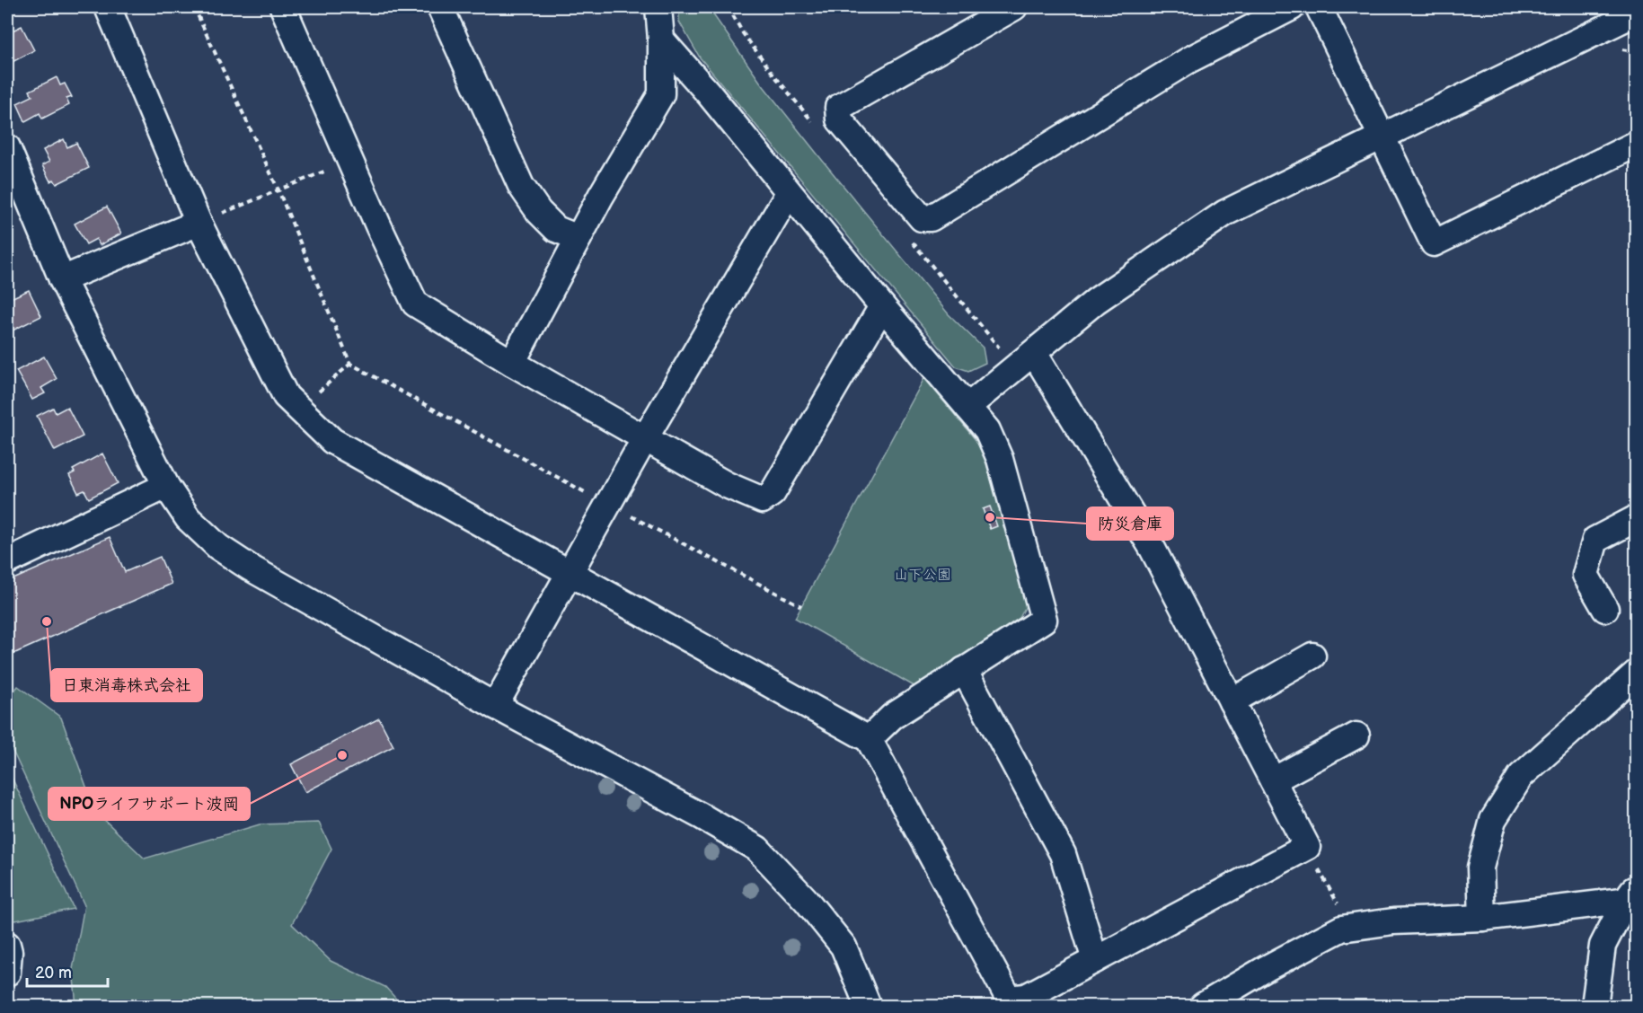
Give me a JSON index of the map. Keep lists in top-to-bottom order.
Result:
{
  "parks": ["山下公園"],
  "places": ["防災倉庫", "日東消毒株式会社", "NPOライフサポート波岡"],
  "scale_bar": "20 m"
}
